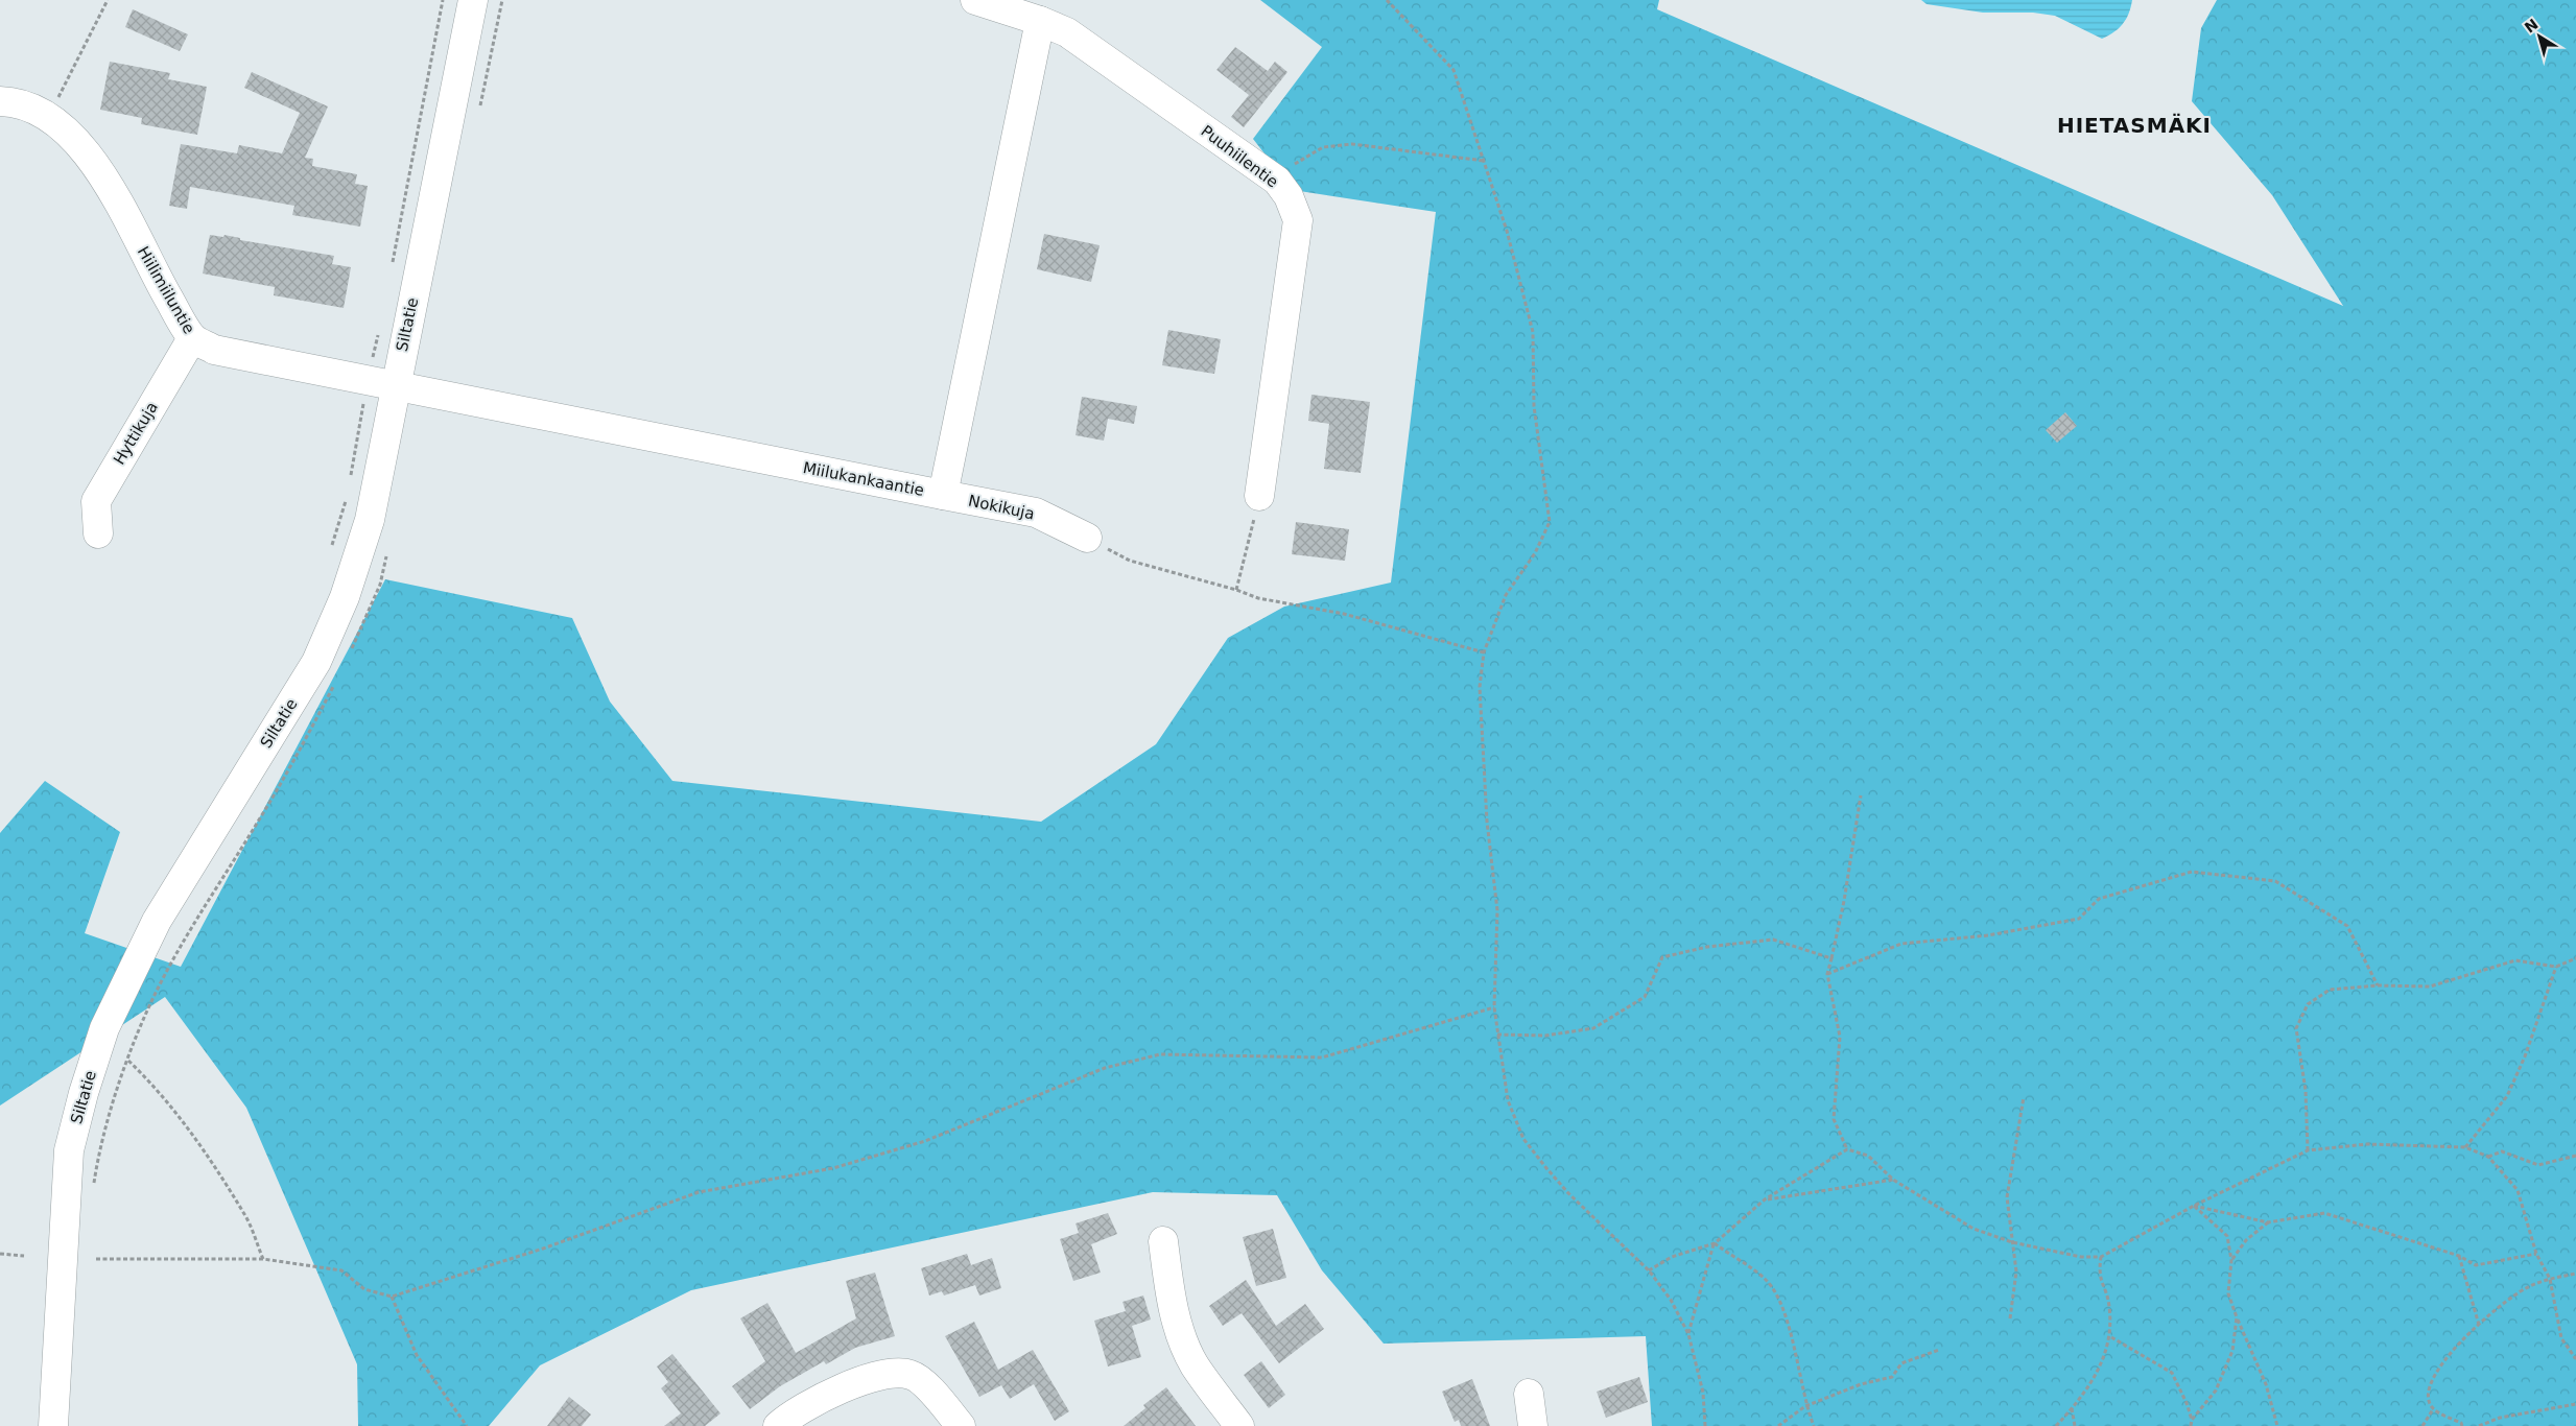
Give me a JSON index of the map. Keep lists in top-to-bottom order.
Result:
{
  "streets": {
    "street": [
      "Puuhiilentie",
      "Hiilimiiluntie",
      "Siltatie",
      "Hyttikuja",
      "Miilukankaantie",
      "Nokikuja"
    ]
  },
  "crossings": [
    ["Puuhiilentie", "Miilukankaantie"],
    ["Hiilimiiluntie", "Siltatie"],
    ["Hiilimiiluntie", "Hyttikuja"],
    ["Hiilimiiluntie", "Miilukankaantie"],
    ["Siltatie", "Miilukankaantie"],
    ["Miilukankaantie", "Nokikuja"]
  ],
  "districts": ["HIETASMÄKI"],
  "north": "top left"
}
